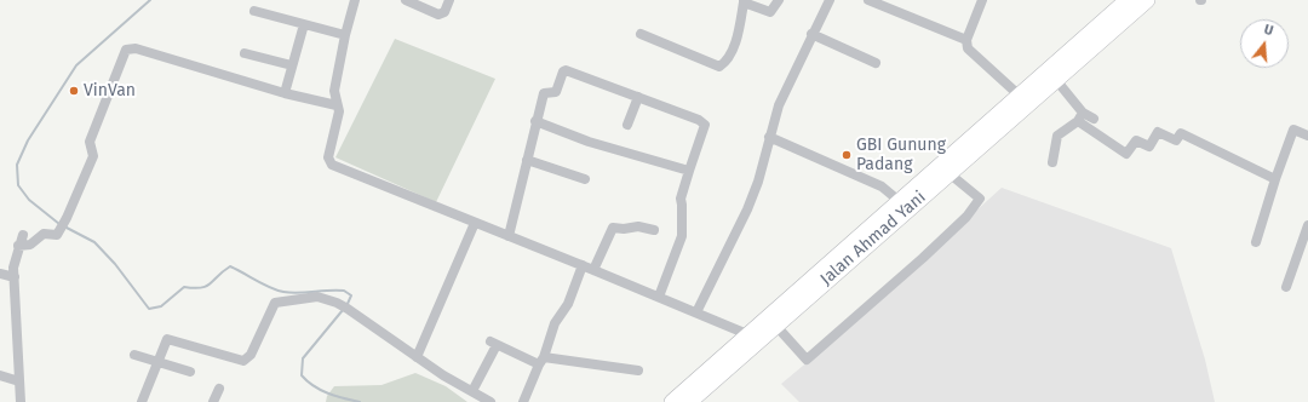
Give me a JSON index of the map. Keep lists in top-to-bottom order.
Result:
{
  "streets": {
    "main road": ["Jalan Ahmad Yani"]
  },
  "places": ["VinVan", "GBI Gunung Padang"],
  "north": "top"
}
